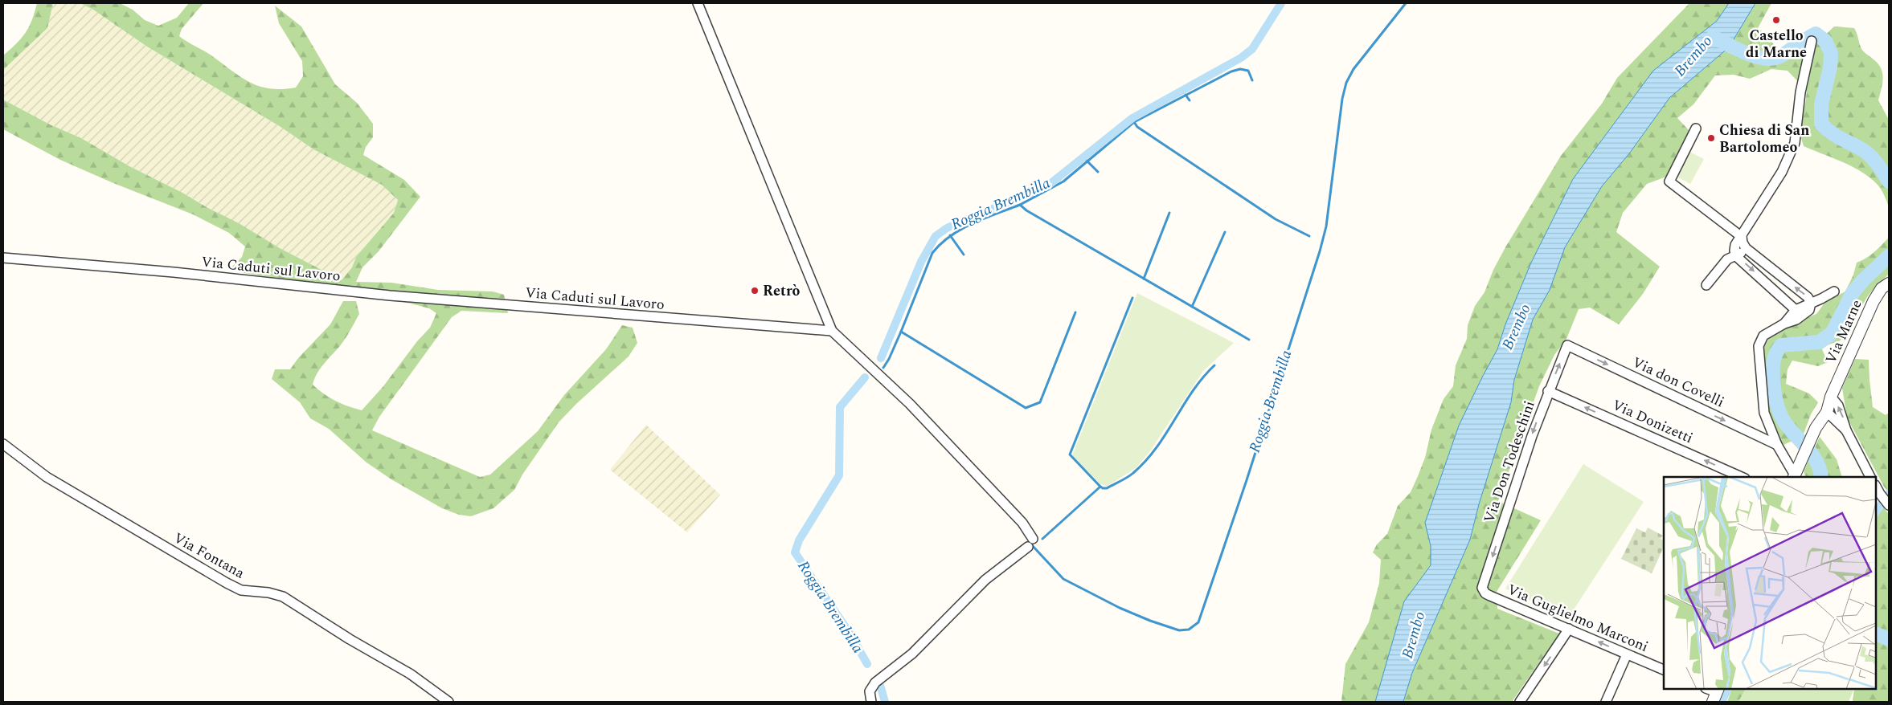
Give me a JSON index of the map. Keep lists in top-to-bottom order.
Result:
{
  "streets": {
    "street": [
      "Via Caduti sul Lavoro",
      "Via Marne",
      "Via don Covelli",
      "Via Donizetti",
      "Via Don Todeschini",
      "Via Fontana",
      "Via Guglielmo Marconi"
    ]
  },
  "crossings": [
    ["Via don Covelli", "Via Don Todeschini"],
    ["Via Donizetti", "Via Don Todeschini"],
    ["Via Don Todeschini", "Via Guglielmo Marconi"]
  ],
  "one_way": ["Via don Covelli", "Via Donizetti"],
  "water": ["Brembo", "Roggia Brembilla"],
  "places": ["Castello di Marne", "Chiesa di San Bartolomeo", "Retrò"]
}
